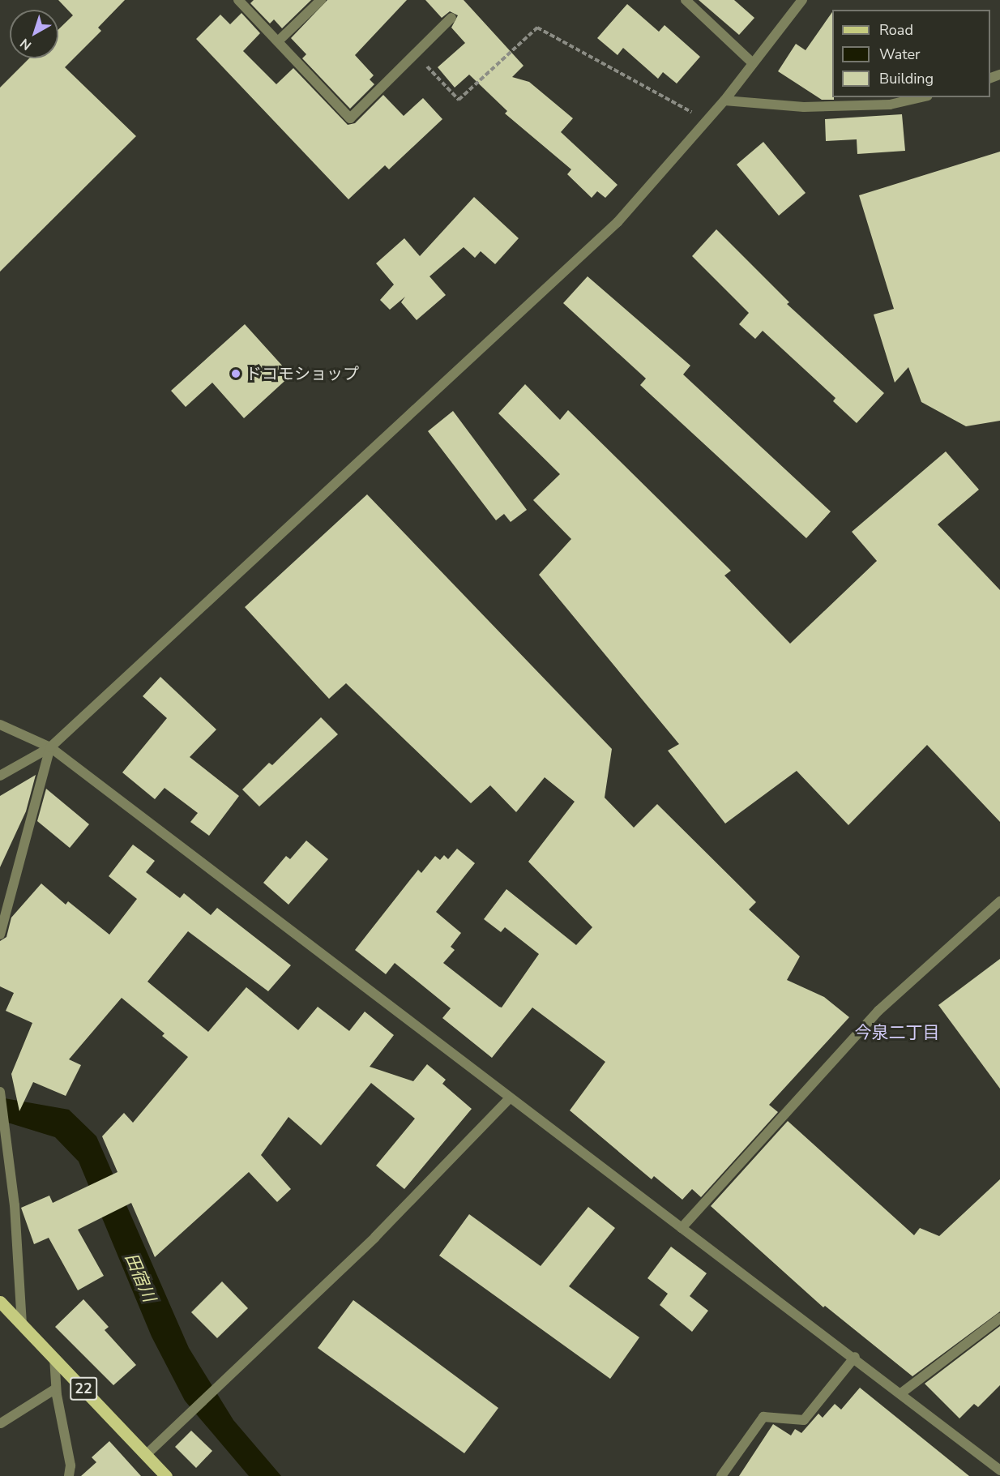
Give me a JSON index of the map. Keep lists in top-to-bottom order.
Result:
{
  "streets": {
    "main road": ["22"]
  },
  "districts": ["今泉二丁目"],
  "water": ["田宿川"],
  "places": ["ドコモショップ"],
  "legend": ["Road", "Water", "Building"],
  "north": "bottom left"
}
